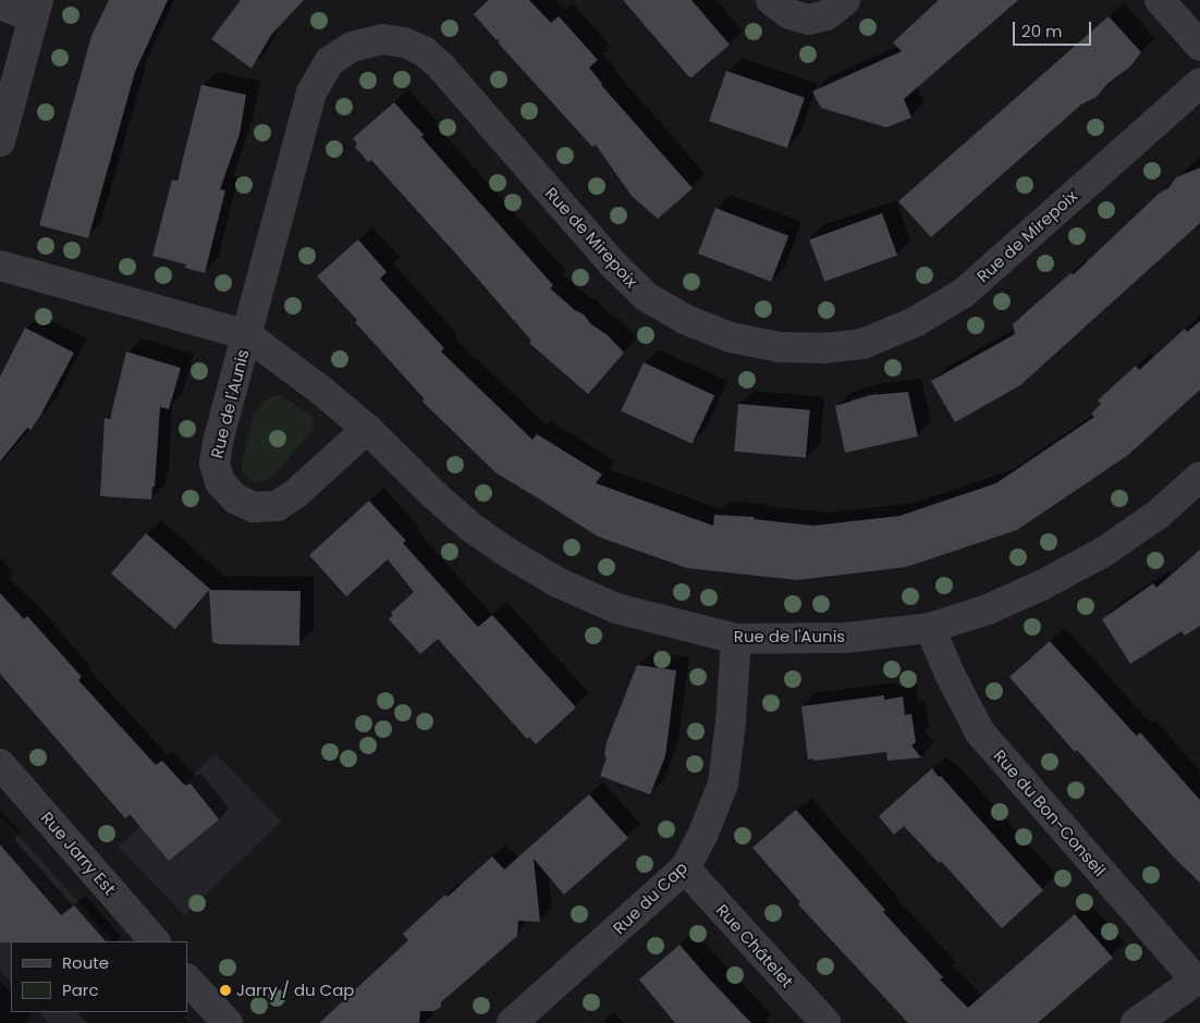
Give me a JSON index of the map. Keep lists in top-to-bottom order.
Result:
{
  "streets": {
    "street": [
      "Rue de Mirepoix",
      "Rue de l'Aunis",
      "Rue du Bon-Conseil",
      "Rue Jarry Est",
      "Rue du Cap",
      "Rue Châtelet"
    ]
  },
  "crossings": [
    ["Rue de Mirepoix", "Rue de l'Aunis"],
    ["Rue de l'Aunis", "Rue du Bon-Conseil"],
    ["Rue de l'Aunis", "Rue du Cap"],
    ["Rue du Cap", "Rue Châtelet"]
  ],
  "places": ["Jarry / du Cap"],
  "legend": ["Route", "Parc"],
  "scale_bar": "20 m"
}
